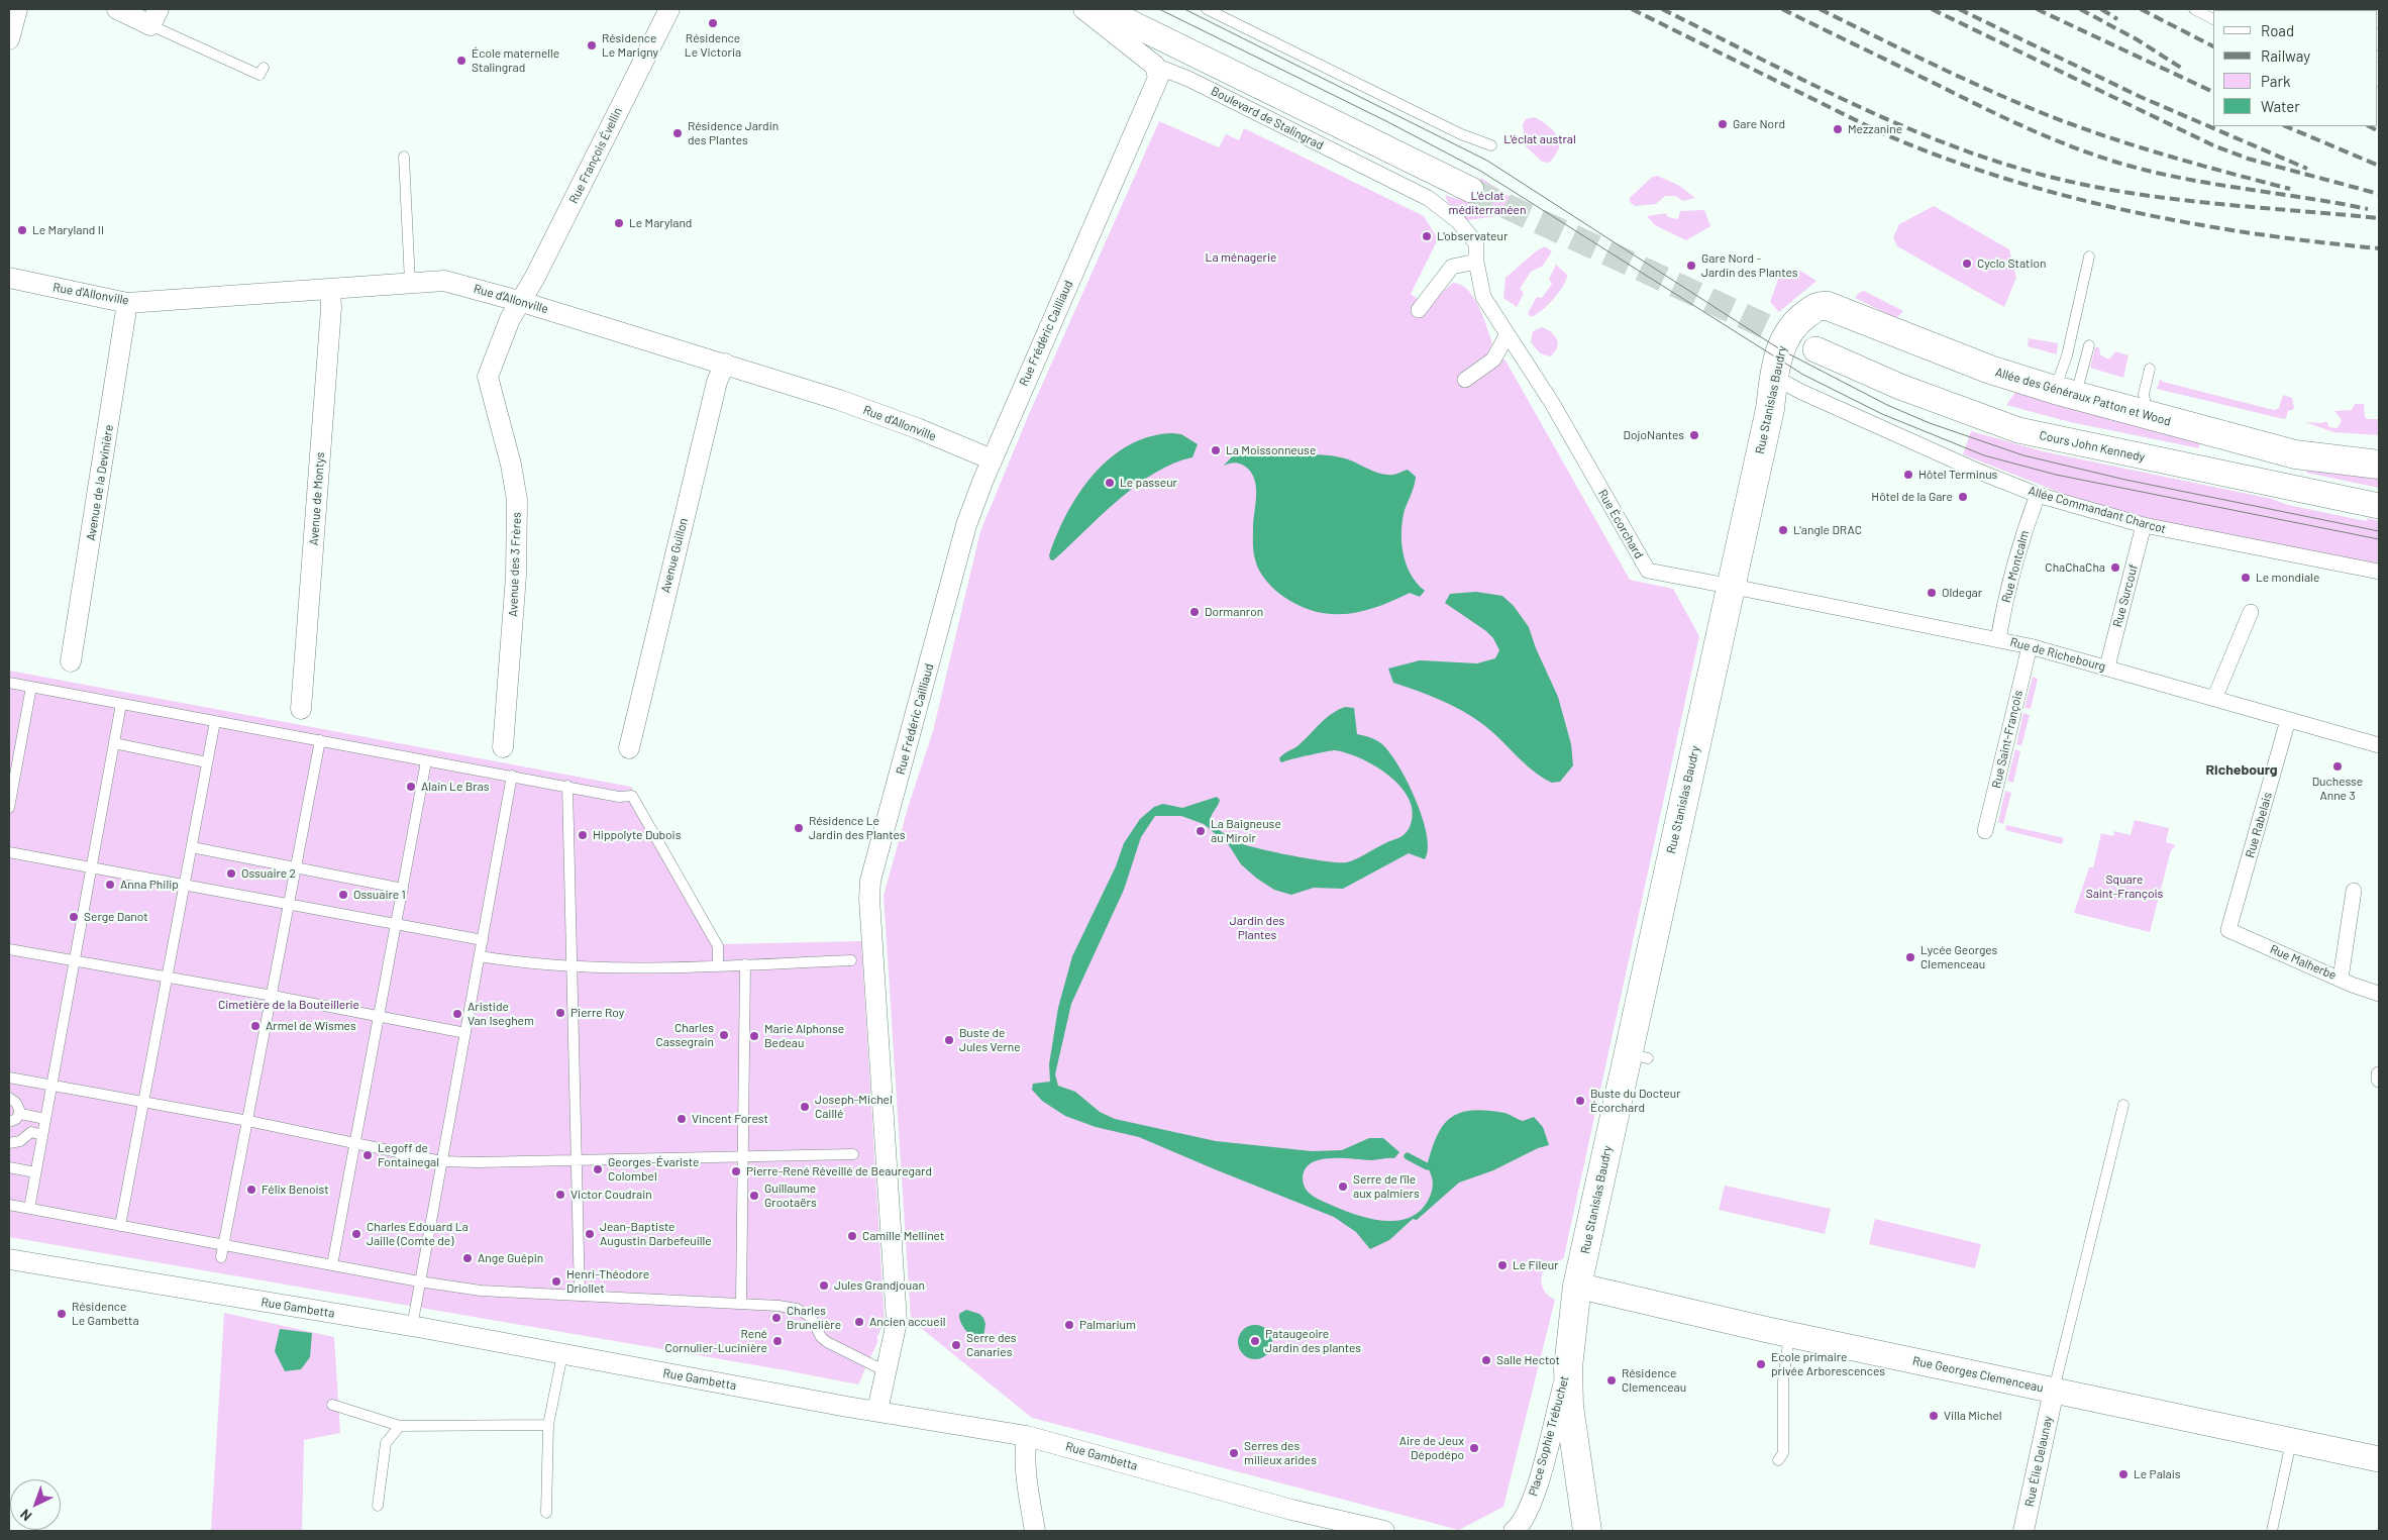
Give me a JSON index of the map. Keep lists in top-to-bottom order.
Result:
{
  "streets": {
    "main road": ["Allée des Généraux Patton et Wood", "Rue Stanislas Baudry", "Place Sophie Trébuchet"],
    "street": [
      "Boulevard de Stalingrad",
      "Rue François Évellin",
      "Rue d'Allonville",
      "Rue Frédéric Cailliaud",
      "Cours John Kennedy",
      "Avenue de la Devinière",
      "Avenue de Montys",
      "Allée Commandant Charcot",
      "Rue Écorchard",
      "Avenue Guillon",
      "Avenue des 3 Frères",
      "Rue Montcalm",
      "Rue Surcouf",
      "Rue de Richebourg",
      "Rue Saint-François",
      "Rue Rabelais",
      "Rue Malherbe",
      "Rue Gambetta",
      "Rue Georges Clemenceau",
      "Rue Élie Delaunay"
    ]
  },
  "crossings": [
    ["Boulevard de Stalingrad", "Rue Frédéric Cailliaud"],
    ["Boulevard de Stalingrad", "Rue Écorchard"],
    ["Rue François Évellin", "Rue d'Allonville"],
    ["Rue François Évellin", "Avenue des 3 Frères"],
    ["Rue d'Allonville", "Rue Frédéric Cailliaud"],
    ["Rue d'Allonville", "Avenue de la Devinière"],
    ["Rue d'Allonville", "Avenue de Montys"],
    ["Rue d'Allonville", "Avenue Guillon"],
    ["Rue d'Allonville", "Avenue des 3 Frères"],
    ["Rue Frédéric Cailliaud", "Rue Gambetta"],
    ["Allée des Généraux Patton et Wood", "Rue Stanislas Baudry"],
    ["Rue Stanislas Baudry", "Allée Commandant Charcot"],
    ["Rue Stanislas Baudry", "Rue Écorchard"],
    ["Rue Stanislas Baudry", "Rue de Richebourg"],
    ["Rue Stanislas Baudry", "Rue Georges Clemenceau"],
    ["Rue Stanislas Baudry", "Place Sophie Trébuchet"],
    ["Allée Commandant Charcot", "Rue Montcalm"],
    ["Allée Commandant Charcot", "Rue Surcouf"],
    ["Rue Écorchard", "Rue de Richebourg"],
    ["Rue Montcalm", "Rue de Richebourg"],
    ["Rue Surcouf", "Rue de Richebourg"],
    ["Rue de Richebourg", "Rue Saint-François"],
    ["Rue de Richebourg", "Rue Rabelais"],
    ["Rue Rabelais", "Rue Malherbe"],
    ["Rue Georges Clemenceau", "Place Sophie Trébuchet"],
    ["Rue Georges Clemenceau", "Rue Élie Delaunay"]
  ],
  "districts": ["Richebourg"],
  "parks": [
    "L'éclat austral",
    "L'éclat méditerranéen",
    "La ménagerie",
    "Square Saint-François",
    "Jardin des Plantes",
    "Cimetière de la Bouteillerie"
  ],
  "places": [
    "Résidence Le Victoria",
    "Résidence Le Marigny",
    "École maternelle Stalingrad",
    "Gare Nord",
    "Mezzanine",
    "Résidence Jardin des Plantes",
    "Le Maryland",
    "Le Maryland II",
    "L'observateur",
    "Cyclo Station",
    "Gare Nord - Jardin des Plantes",
    "DojoNantes",
    "La Moissonneuse",
    "Hôtel Terminus",
    "Le passeur",
    "Hôtel de la Gare",
    "L'angle DRAC",
    "ChaChaCha",
    "Le mondiale",
    "Oldegar",
    "Dormanron",
    "Duchesse Anne 3",
    "Alain Le Bras",
    "Résidence Le Jardin des Plantes",
    "La Baigneuse au Miroir",
    "Hippolyte Dubois",
    "Ossuaire 2",
    "Anna Philip",
    "Ossuaire 1",
    "Serge Danot",
    "Lycée Georges Clemenceau",
    "Pierre Roy",
    "Aristide Van Iseghem",
    "Armel de Wismes",
    "Charles Cassegrain",
    "Marie Alphonse Bedeau",
    "Buste de Jules Verne",
    "Buste du Docteur Écorchard",
    "Joseph-Michel Caillé",
    "Vincent Forest",
    "Legoff de Fontainegal",
    "Georges-Évariste Colombel",
    "Pierre-René Réveillé de Beauregard",
    "Serre de l'île aux palmiers",
    "Félix Benoist",
    "Victor Coudrain",
    "Guillaume Grootaërs",
    "Charles Edouard La Jaille (Comte de)",
    "Jean-Baptiste Augustin Darbefeuille",
    "Camille Mellinet",
    "Ange Guépin",
    "Le Fileur",
    "Henri-Théodore Driollet",
    "Jules Grandjouan",
    "Résidence Le Gambetta",
    "Charles Brunelière",
    "Ancien accueil",
    "Palmarium",
    "René Cornulier-Lucinière",
    "Pataugeoire Jardin des plantes",
    "Serre des Canaries",
    "Salle Hectot",
    "Ecole primaire privée Arborescences",
    "Résidence Clemenceau",
    "Villa Michel",
    "Aire de Jeux Dépodépo",
    "Serres des milieux arides",
    "Le Palais"
  ],
  "legend": [
    "Road",
    "Railway",
    "Park",
    "Water"
  ],
  "north": "bottom left"
}
